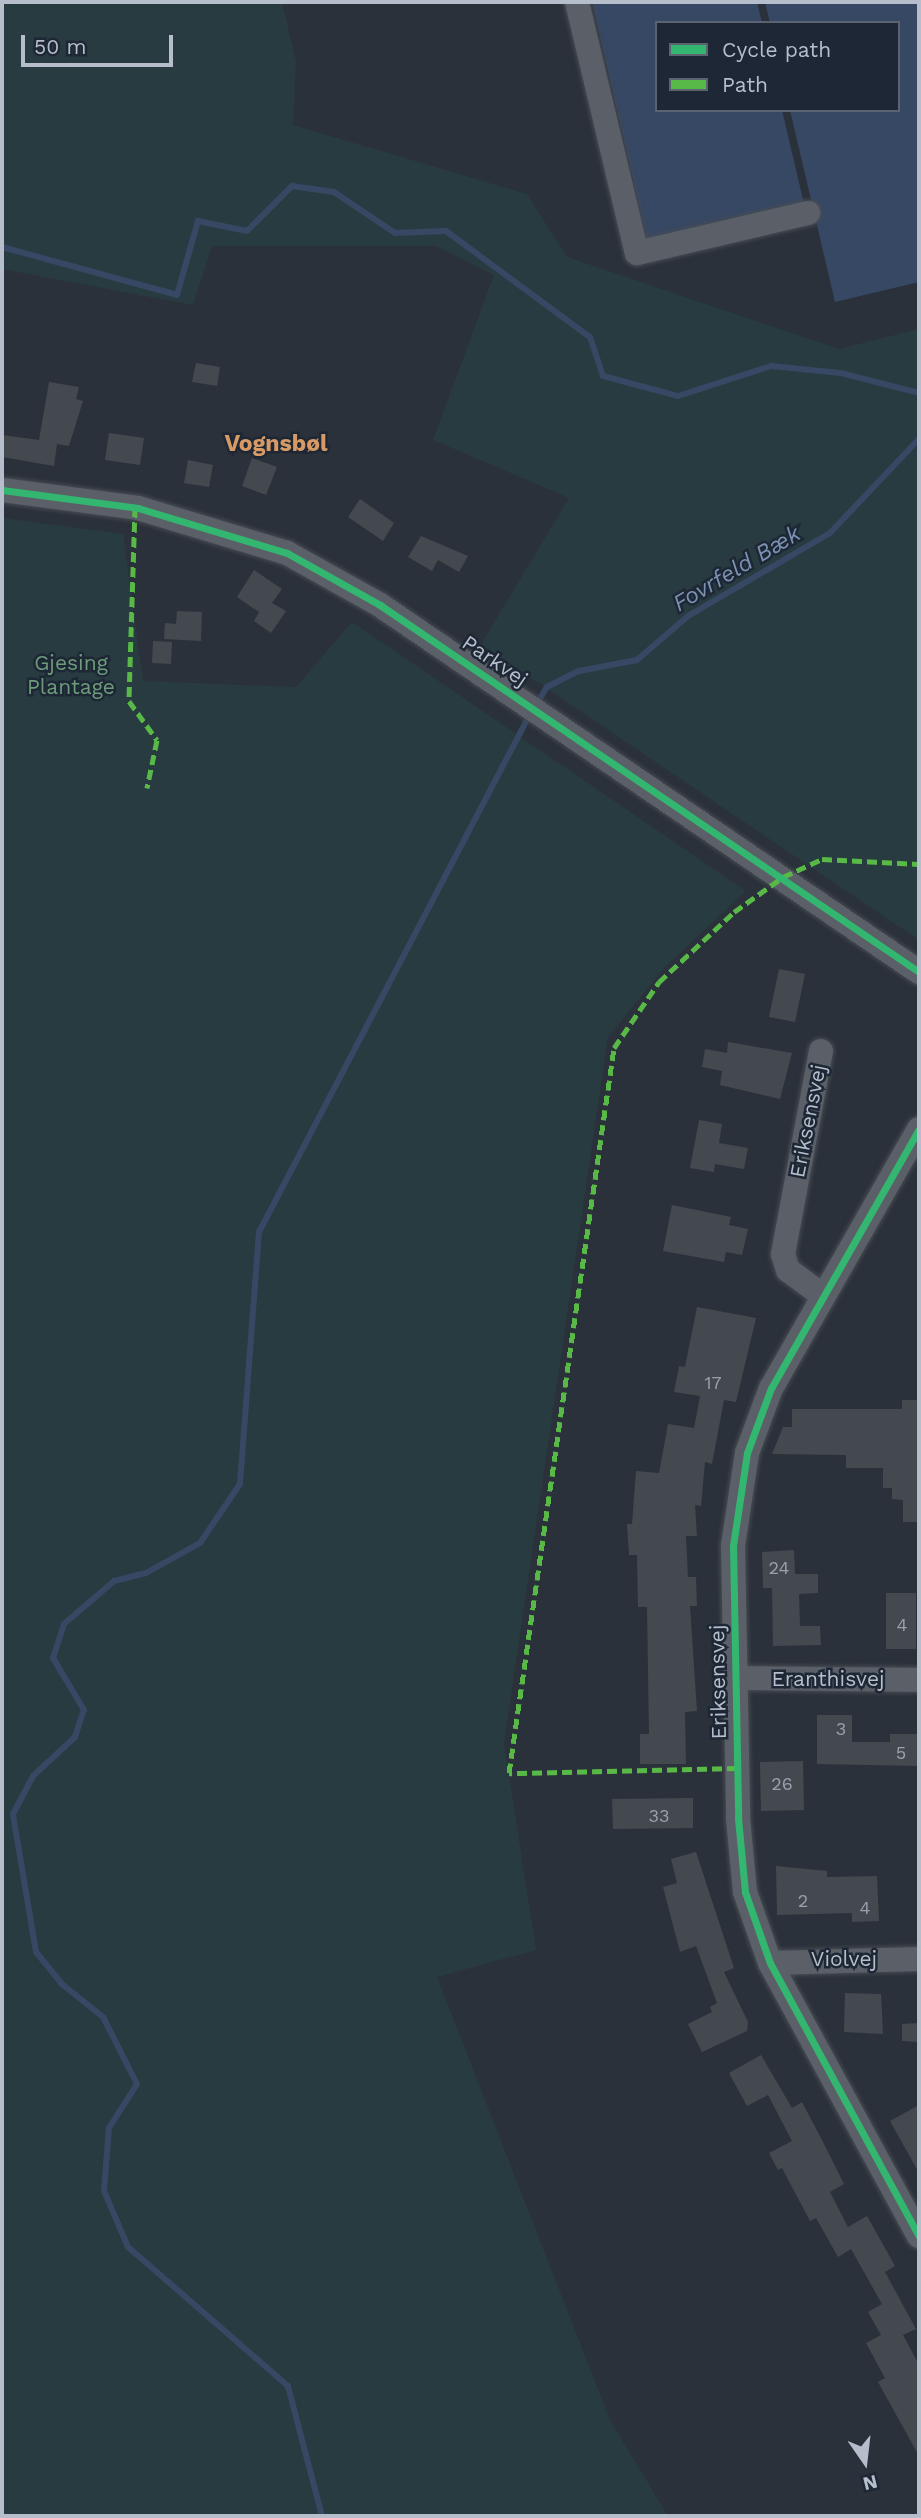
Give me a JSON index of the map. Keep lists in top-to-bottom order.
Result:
{
  "streets": {
    "street": [
      "Parkvej",
      "Eriksensvej",
      "Eranthisvej",
      "Violvej"
    ]
  },
  "crossings": [
    ["Eriksensvej", "Eranthisvej"],
    ["Eriksensvej", "Violvej"]
  ],
  "districts": ["Vognsbøl"],
  "water": ["Fovrfeld Bæk"],
  "parks": ["Gjesing Plantage"],
  "house_numbers": [
    "17",
    "24",
    "4",
    "3",
    "5",
    "26",
    "33",
    "2",
    "4"
  ],
  "legend": ["Cycle path", "Path"],
  "scale_bar": "50 m",
  "north": "bottom"
}
